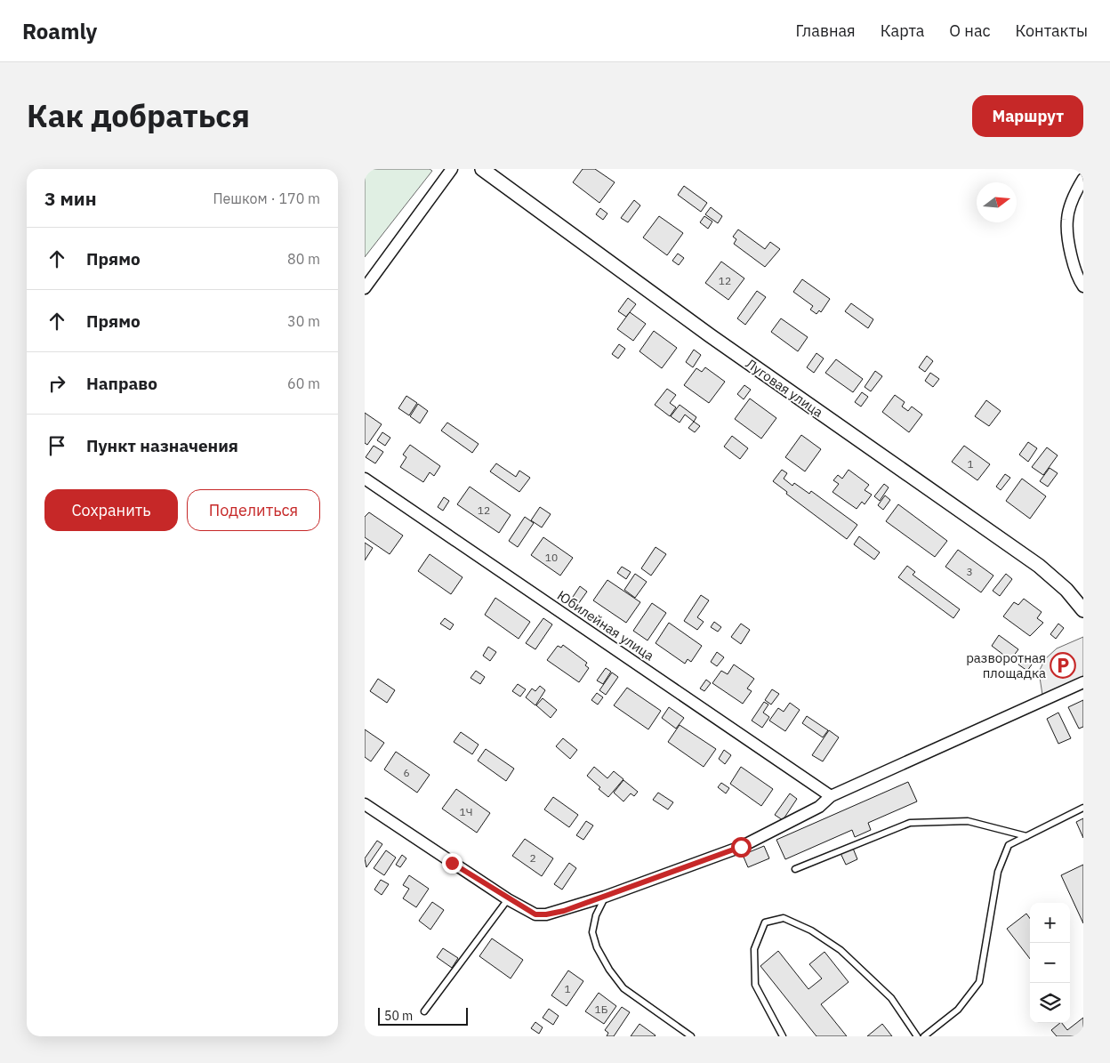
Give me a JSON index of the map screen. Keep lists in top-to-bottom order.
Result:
{
  "streets": {
    "street": ["Луговая улица", "Юбилейная улица"]
  },
  "places": {
    "parking": ["разворотная площадка"]
  },
  "house_numbers": [
    "12",
    "1",
    "12",
    "10",
    "3",
    "6",
    "1Ч",
    "2",
    "1",
    "1Б"
  ],
  "scale_bar": "50 m",
  "north": "right",
  "page": {
    "header": "Roamly",
    "nav": [
      "Главная",
      "Карта",
      "О нас",
      "Контакты"
    ],
    "title": "Как добраться",
    "buttons": [
      "Маршрут",
      ["Сохранить", "Поделиться"]
    ],
    "heading": ["3 мин", "Пешком · 170 m"],
    "list": [
      ["Прямо", "80 m"],
      ["Прямо", "30 m"],
      ["Направо", "60 m"],
      "Пункт назначения"
    ],
    "map_buttons": ["+", "−"],
    "scale": "50 m"
  }
}
